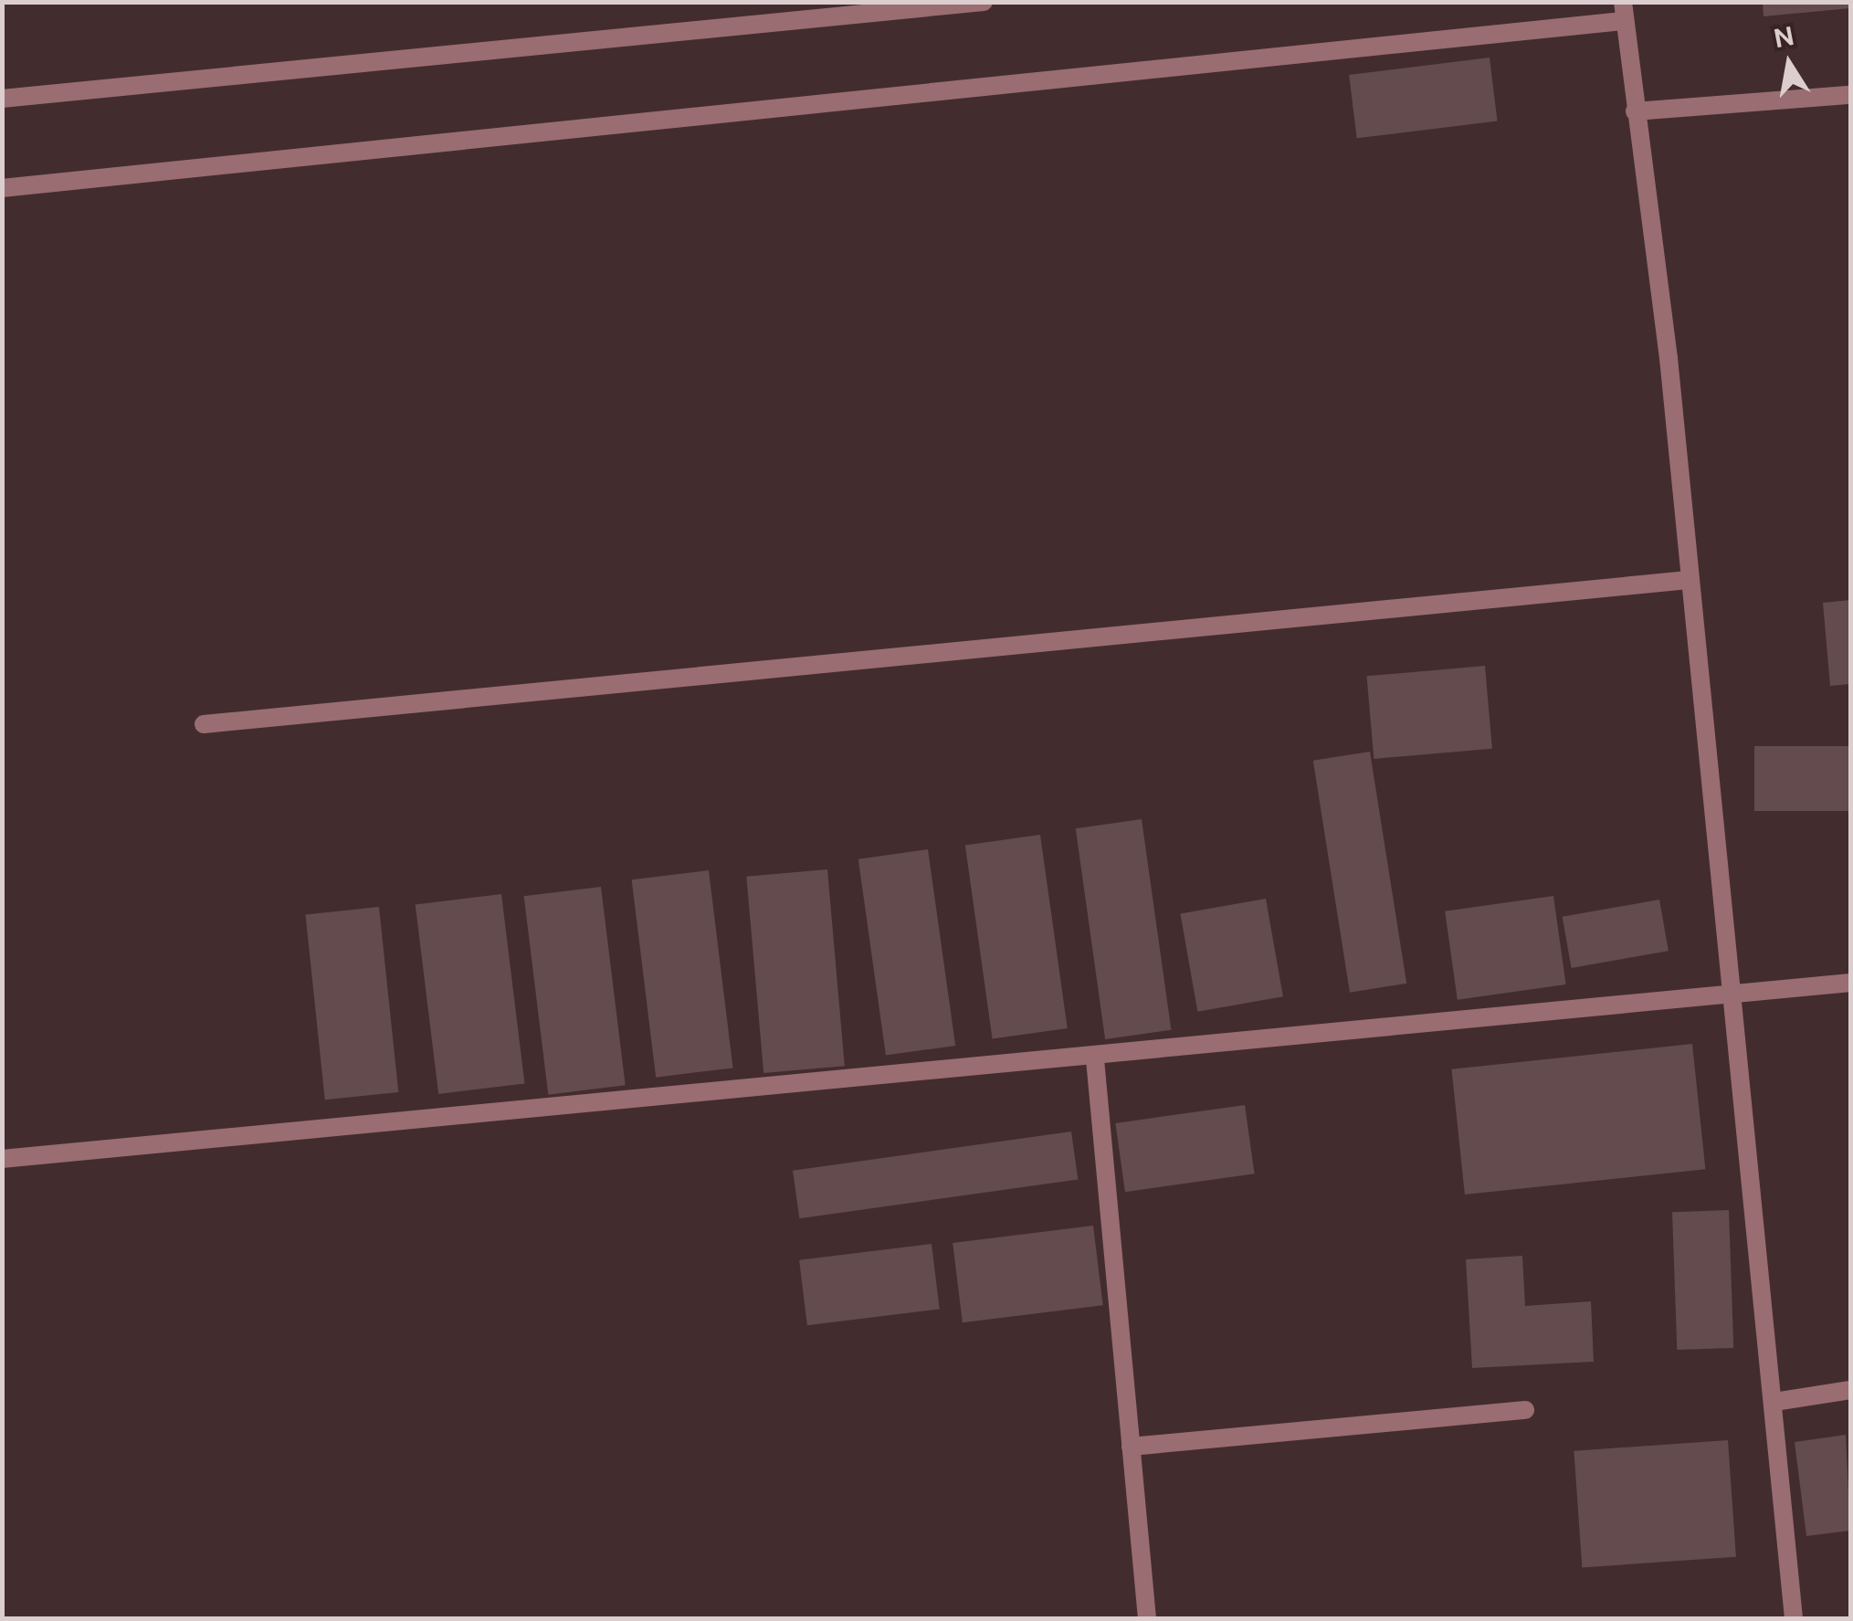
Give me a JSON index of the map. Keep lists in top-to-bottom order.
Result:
{
  "north": "top"
}
